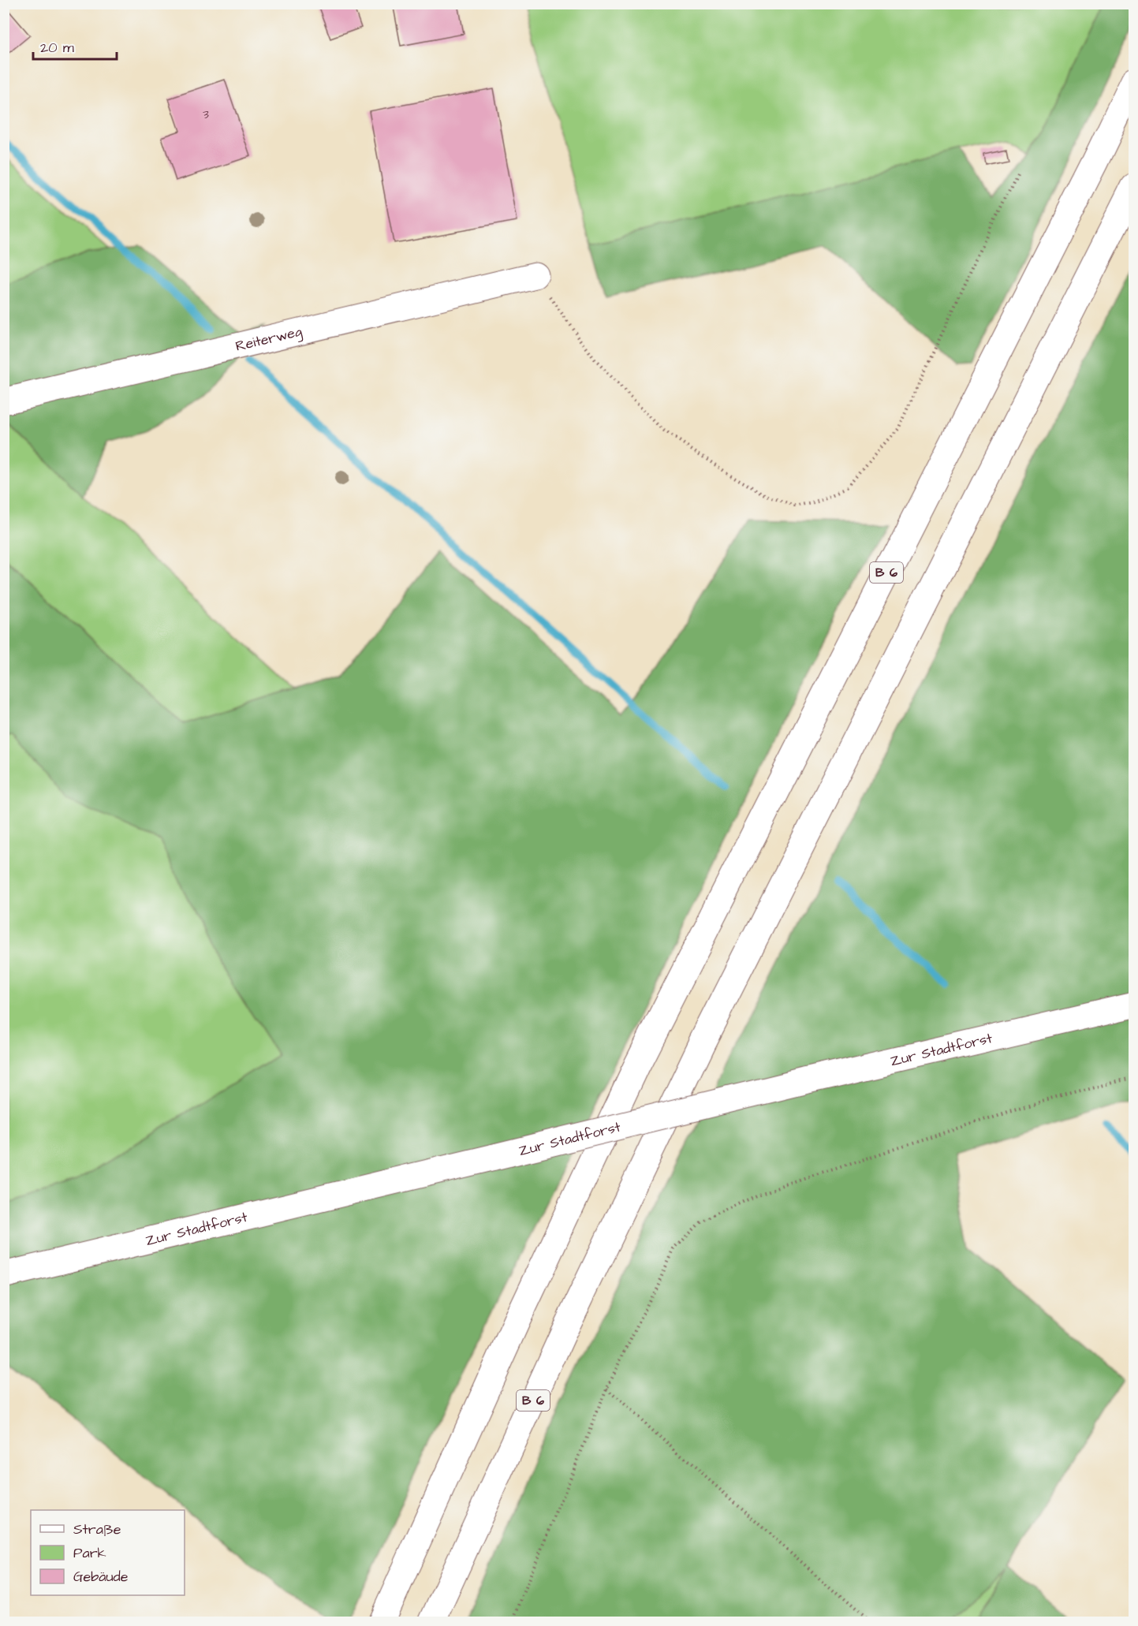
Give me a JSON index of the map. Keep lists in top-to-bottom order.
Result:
{
  "streets": {
    "main road": ["Reiterweg", "B 6", "Zur Stadtforst"]
  },
  "house_numbers": ["3"],
  "legend": ["Straße", "Park", "Gebäude"],
  "scale_bar": "20 m"
}
